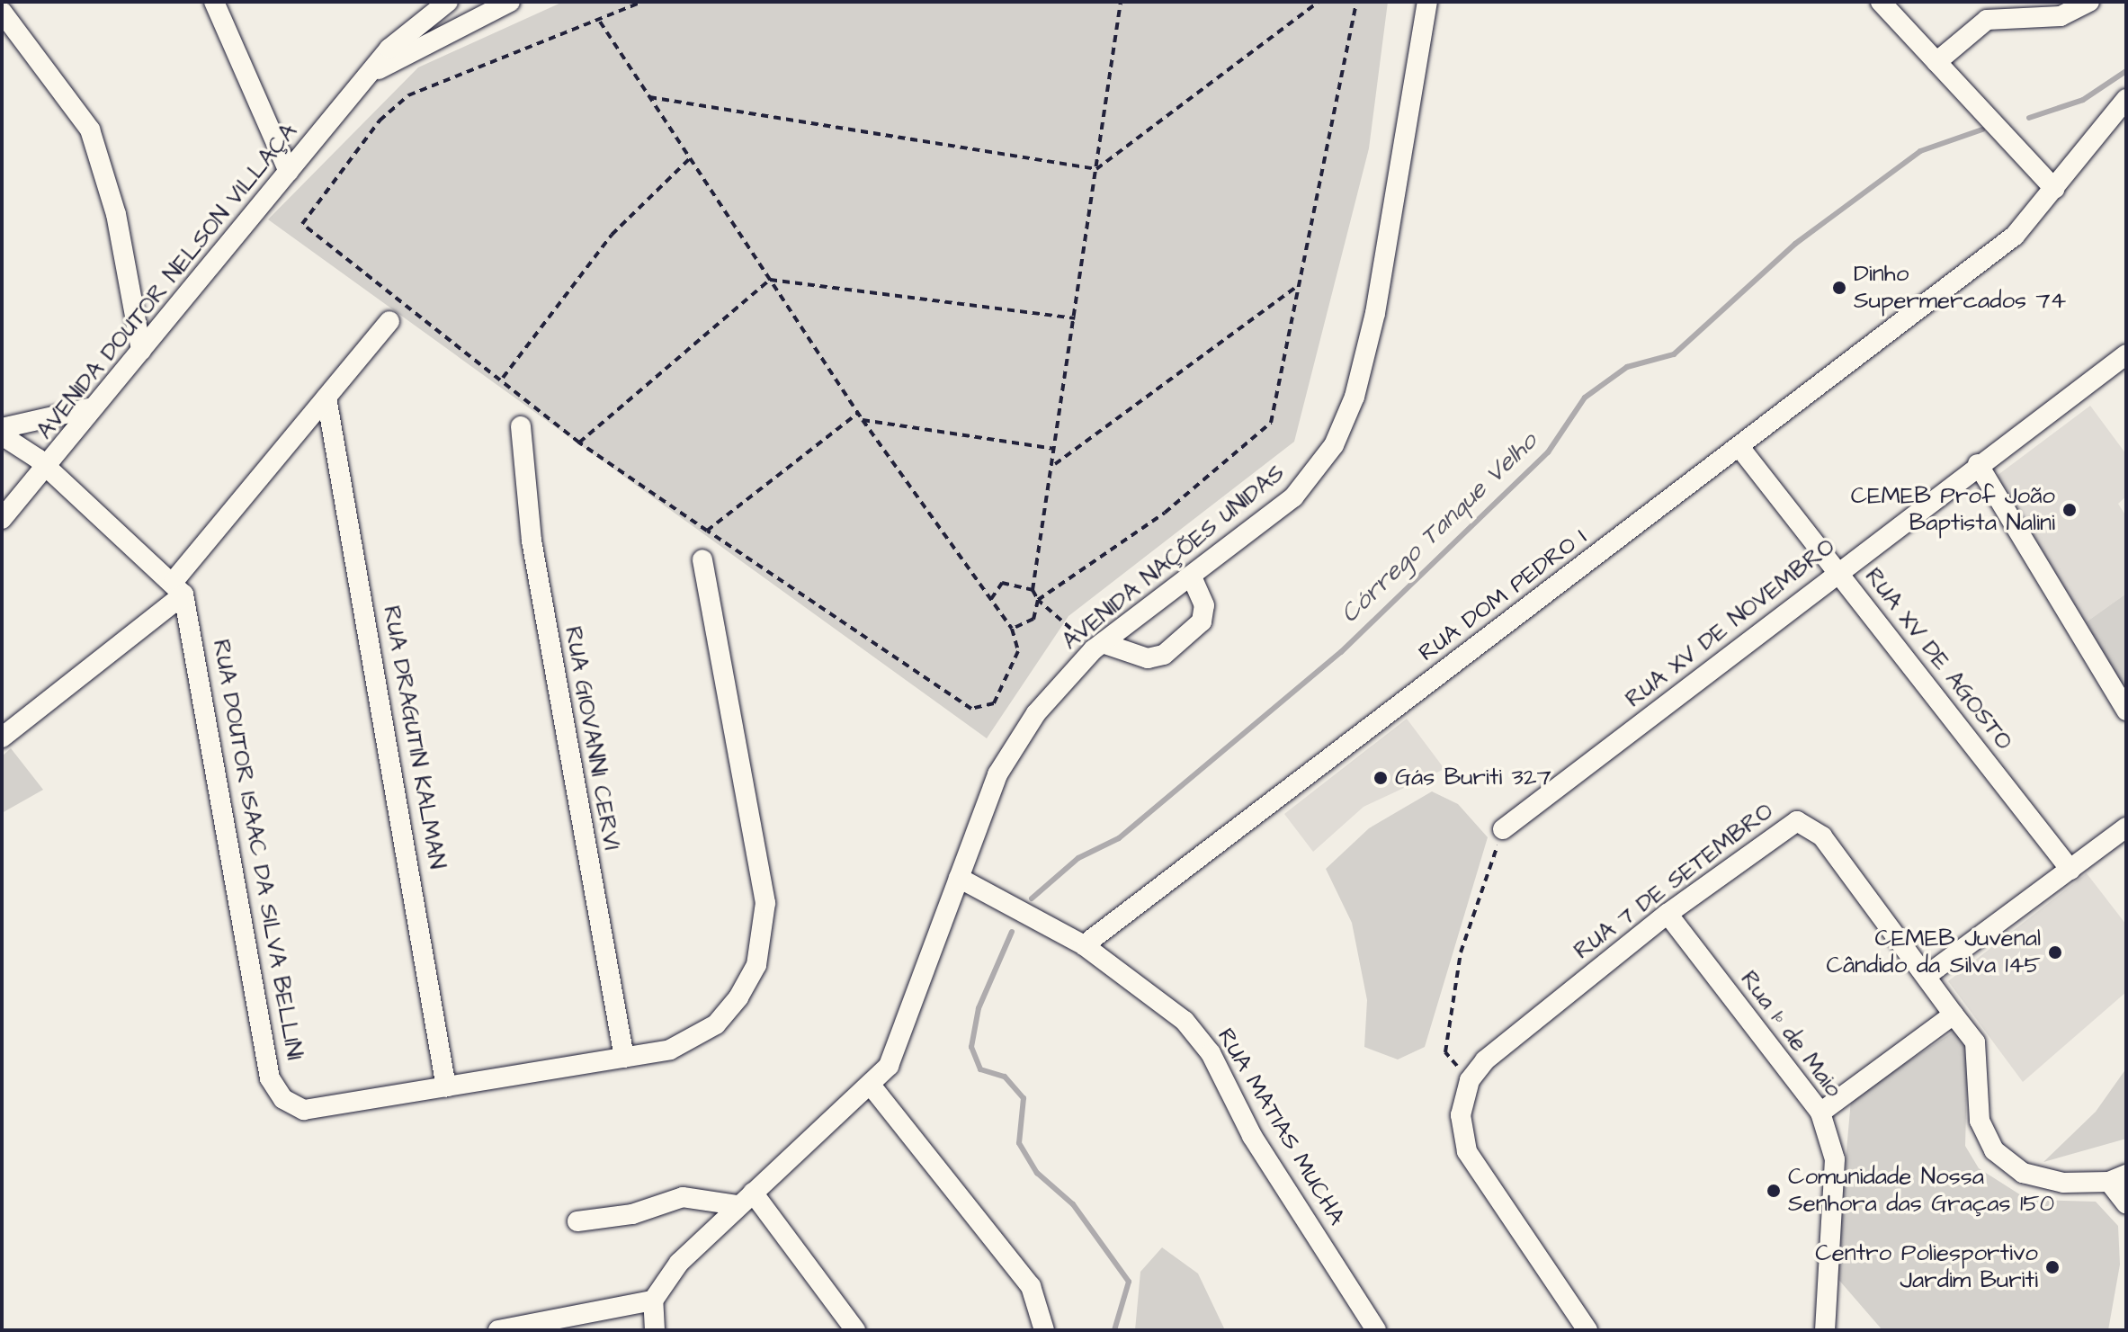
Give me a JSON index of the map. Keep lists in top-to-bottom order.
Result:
{
  "streets": {
    "street": [
      "AVENIDA DOUTOR NELSON VILLAÇA",
      "AVENIDA NAÇÕES UNIDAS",
      "RUA DOM PEDRO I",
      "RUA XV DE NOVEMBRO",
      "RUA XV DE AGOSTO",
      "RUA DRAGUTIN KALMAN",
      "RUA GIOVANNI CERVI",
      "RUA DOUTOR ISAAC DA SILVA BELLINI",
      "RUA 7 DE SETEMBRO",
      "Rua 1º de Maio",
      "RUA MATIAS MUCHA"
    ]
  },
  "crossings": [
    ["RUA DOM PEDRO I", "RUA XV DE AGOSTO"],
    ["RUA DOM PEDRO I", "RUA MATIAS MUCHA"],
    ["RUA XV DE NOVEMBRO", "RUA XV DE AGOSTO"],
    ["RUA DRAGUTIN KALMAN", "RUA DOUTOR ISAAC DA SILVA BELLINI"],
    ["RUA GIOVANNI CERVI", "RUA DOUTOR ISAAC DA SILVA BELLINI"],
    ["RUA 7 DE SETEMBRO", "Rua 1º de Maio"]
  ],
  "water": ["Córrego Tanque Velho"],
  "places": [
    "Dinho Supermercados 74",
    "CEMEB Prof João Baptista Nalini",
    "Gás Buriti 327",
    "CEMEB Juvenal Cândido da Silva 145",
    "Comunidade Nossa Senhora das Graças 150",
    "Centro Poliesportivo Jardim Buriti"
  ]
}
